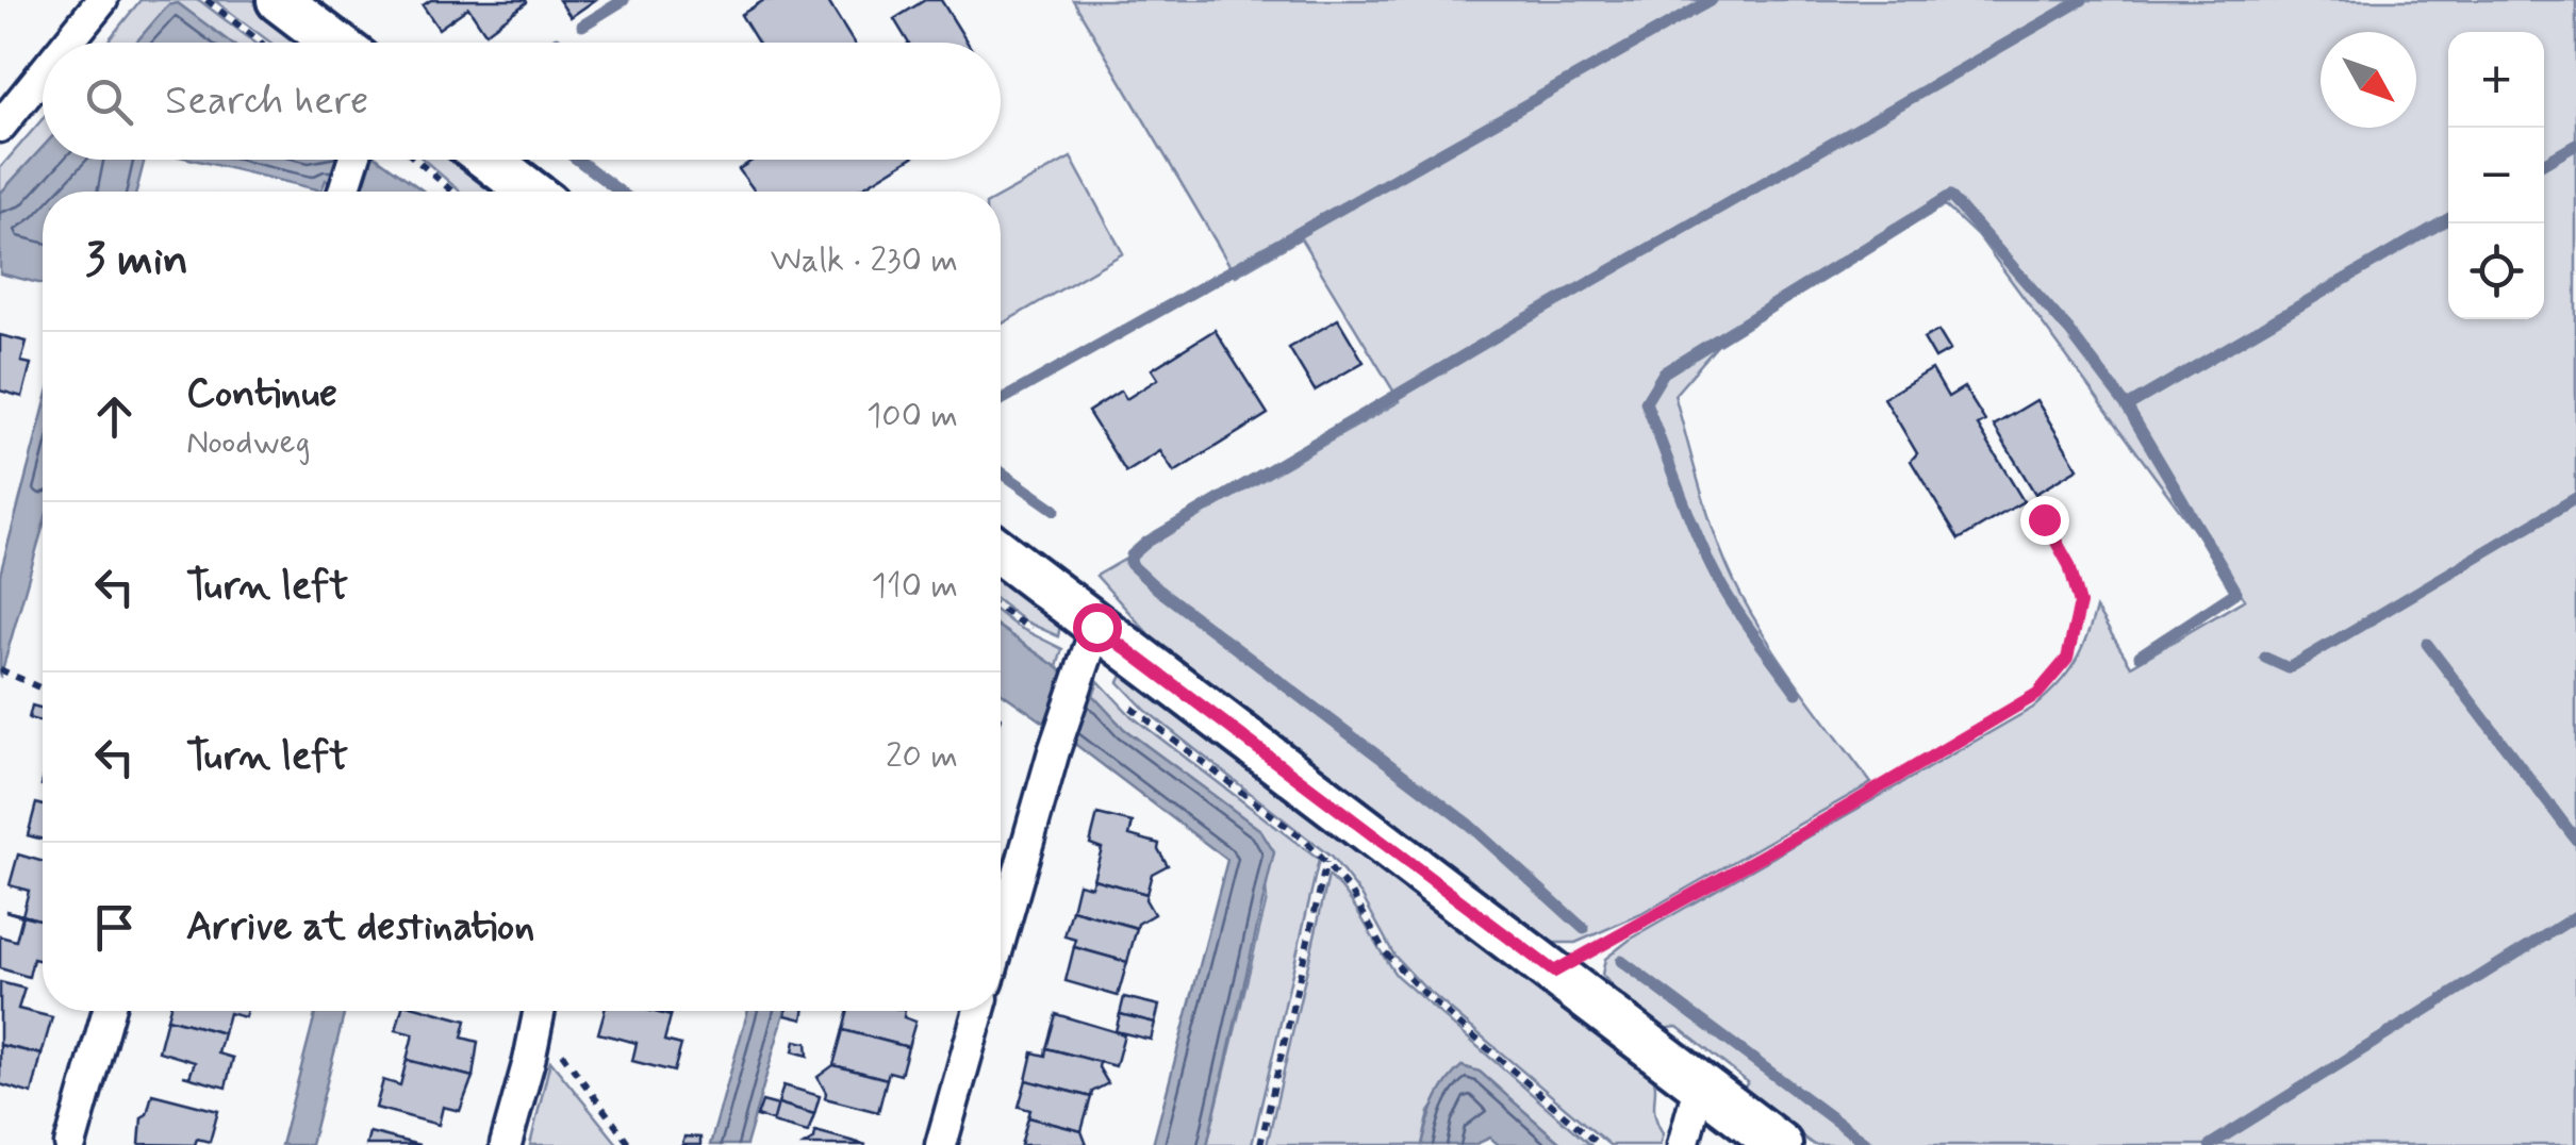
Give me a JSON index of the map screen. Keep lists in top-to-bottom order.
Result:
{
  "north": "bottom right",
  "page": {
    "map_buttons": ["+", "−"],
    "search": "Search here",
    "heading": ["3 min", "Walk · 230 m"],
    "list": [
      ["Continue", "Noodweg", "100 m"],
      ["Turn left", "110 m"],
      ["Turn left", "20 m"],
      "Arrive at destination"
    ]
  }
}
